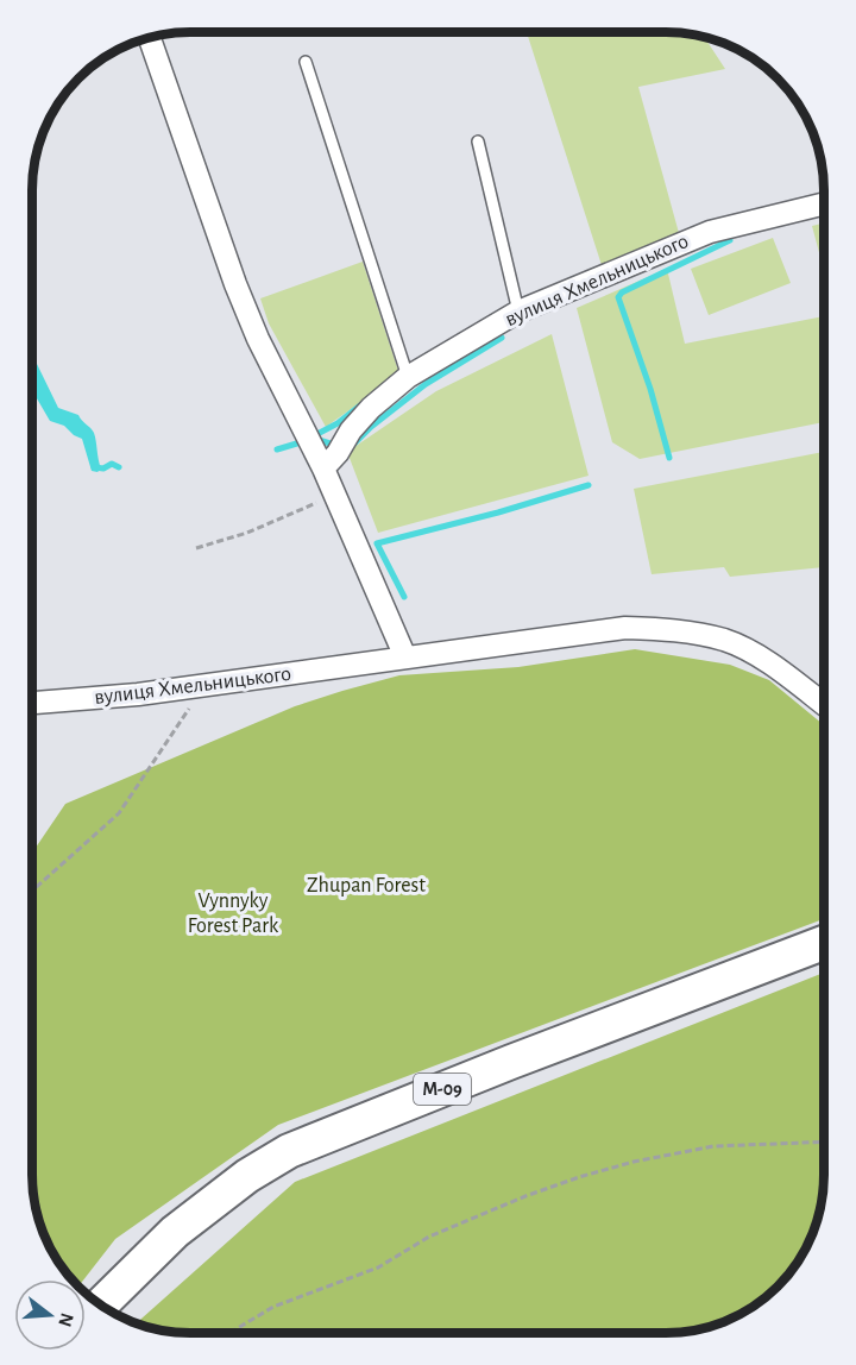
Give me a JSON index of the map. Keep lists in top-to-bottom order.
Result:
{
  "streets": {
    "main road": ["М-09"],
    "street": ["вулиця Хмельницького"]
  },
  "parks": ["Zhupan Forest", "Vynnyky Forest Park"],
  "north": "right"
}
